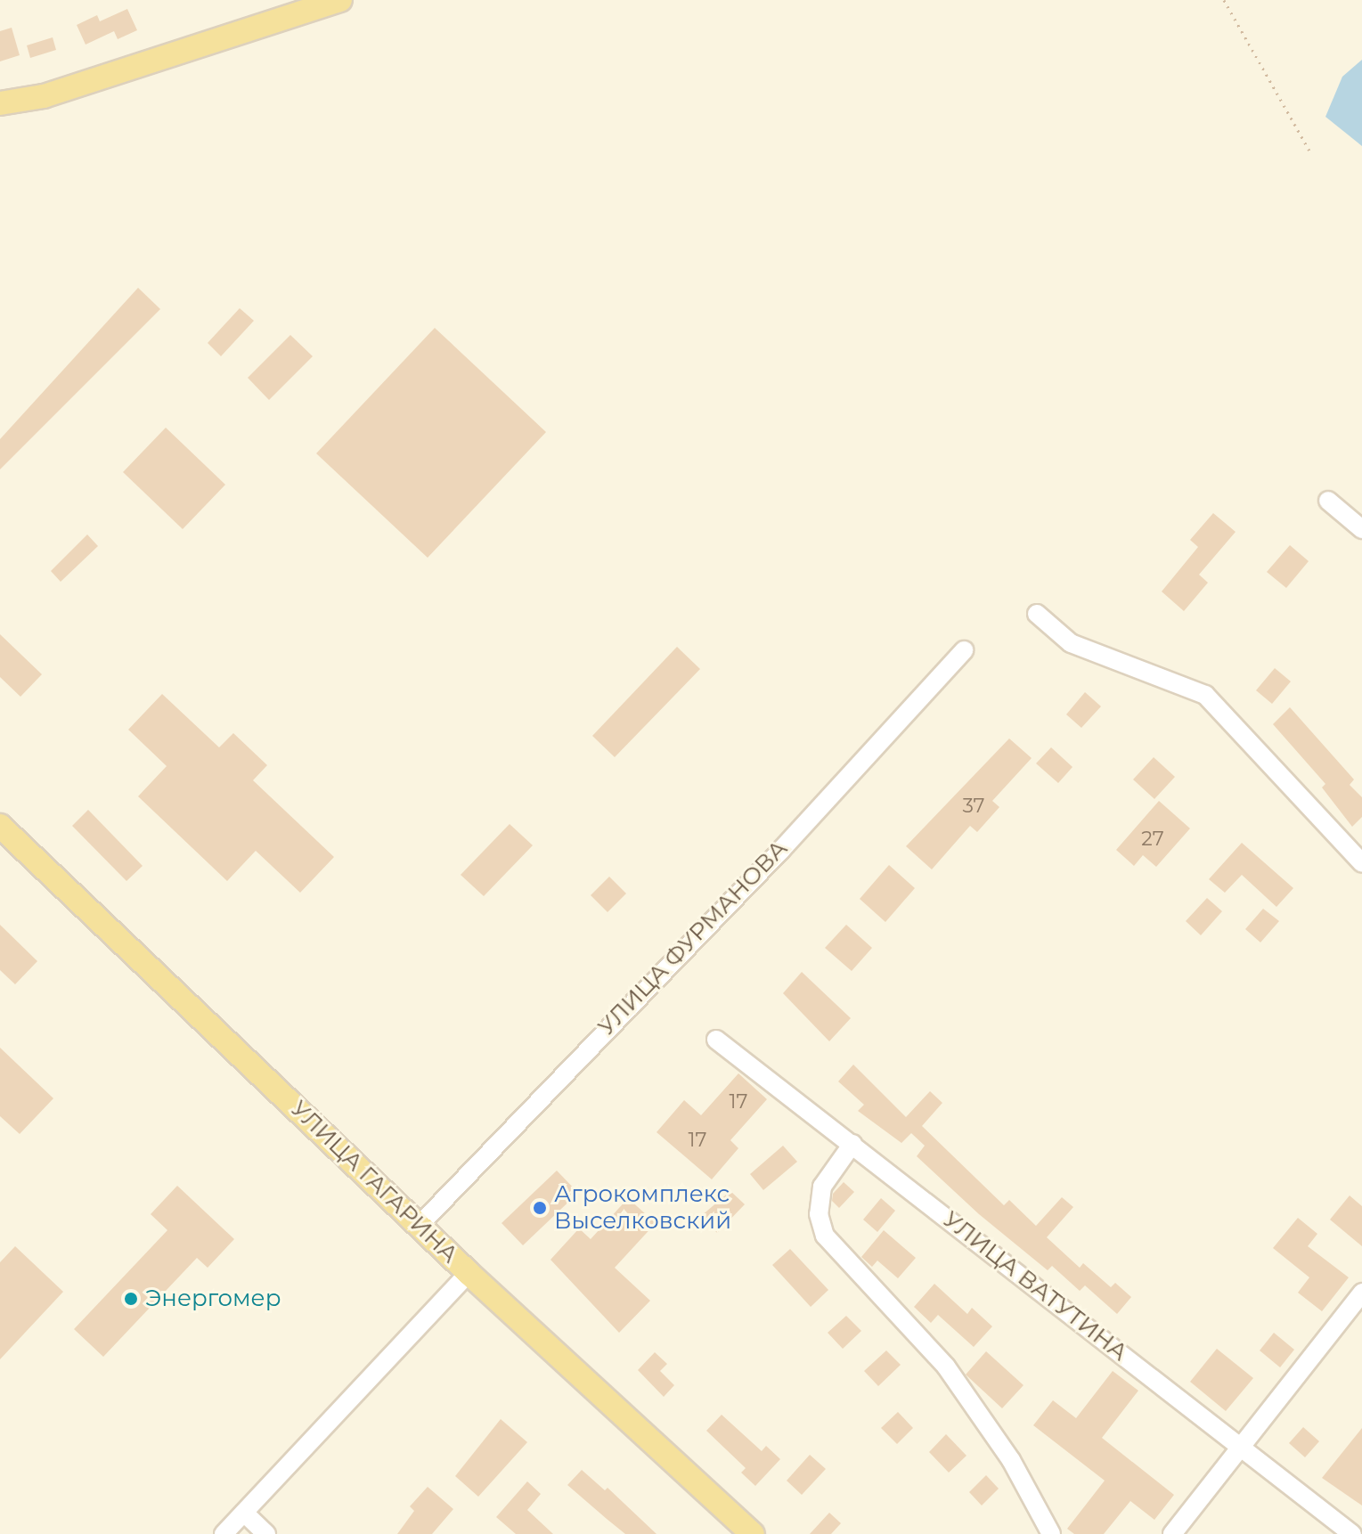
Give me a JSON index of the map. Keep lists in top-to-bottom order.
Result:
{
  "streets": {
    "main road": ["УЛИЦА ГАГАРИНА"],
    "street": ["УЛИЦА ФУРМАНОВА", "УЛИЦА ВАТУТИНА"]
  },
  "crossings": [
    ["УЛИЦА ФУРМАНОВА", "УЛИЦА ГАГАРИНА"]
  ],
  "places": ["Агрокомплекс Выселковский", "Энергомер"],
  "house_numbers": [
    "37",
    "27",
    "17",
    "17"
  ]
}
